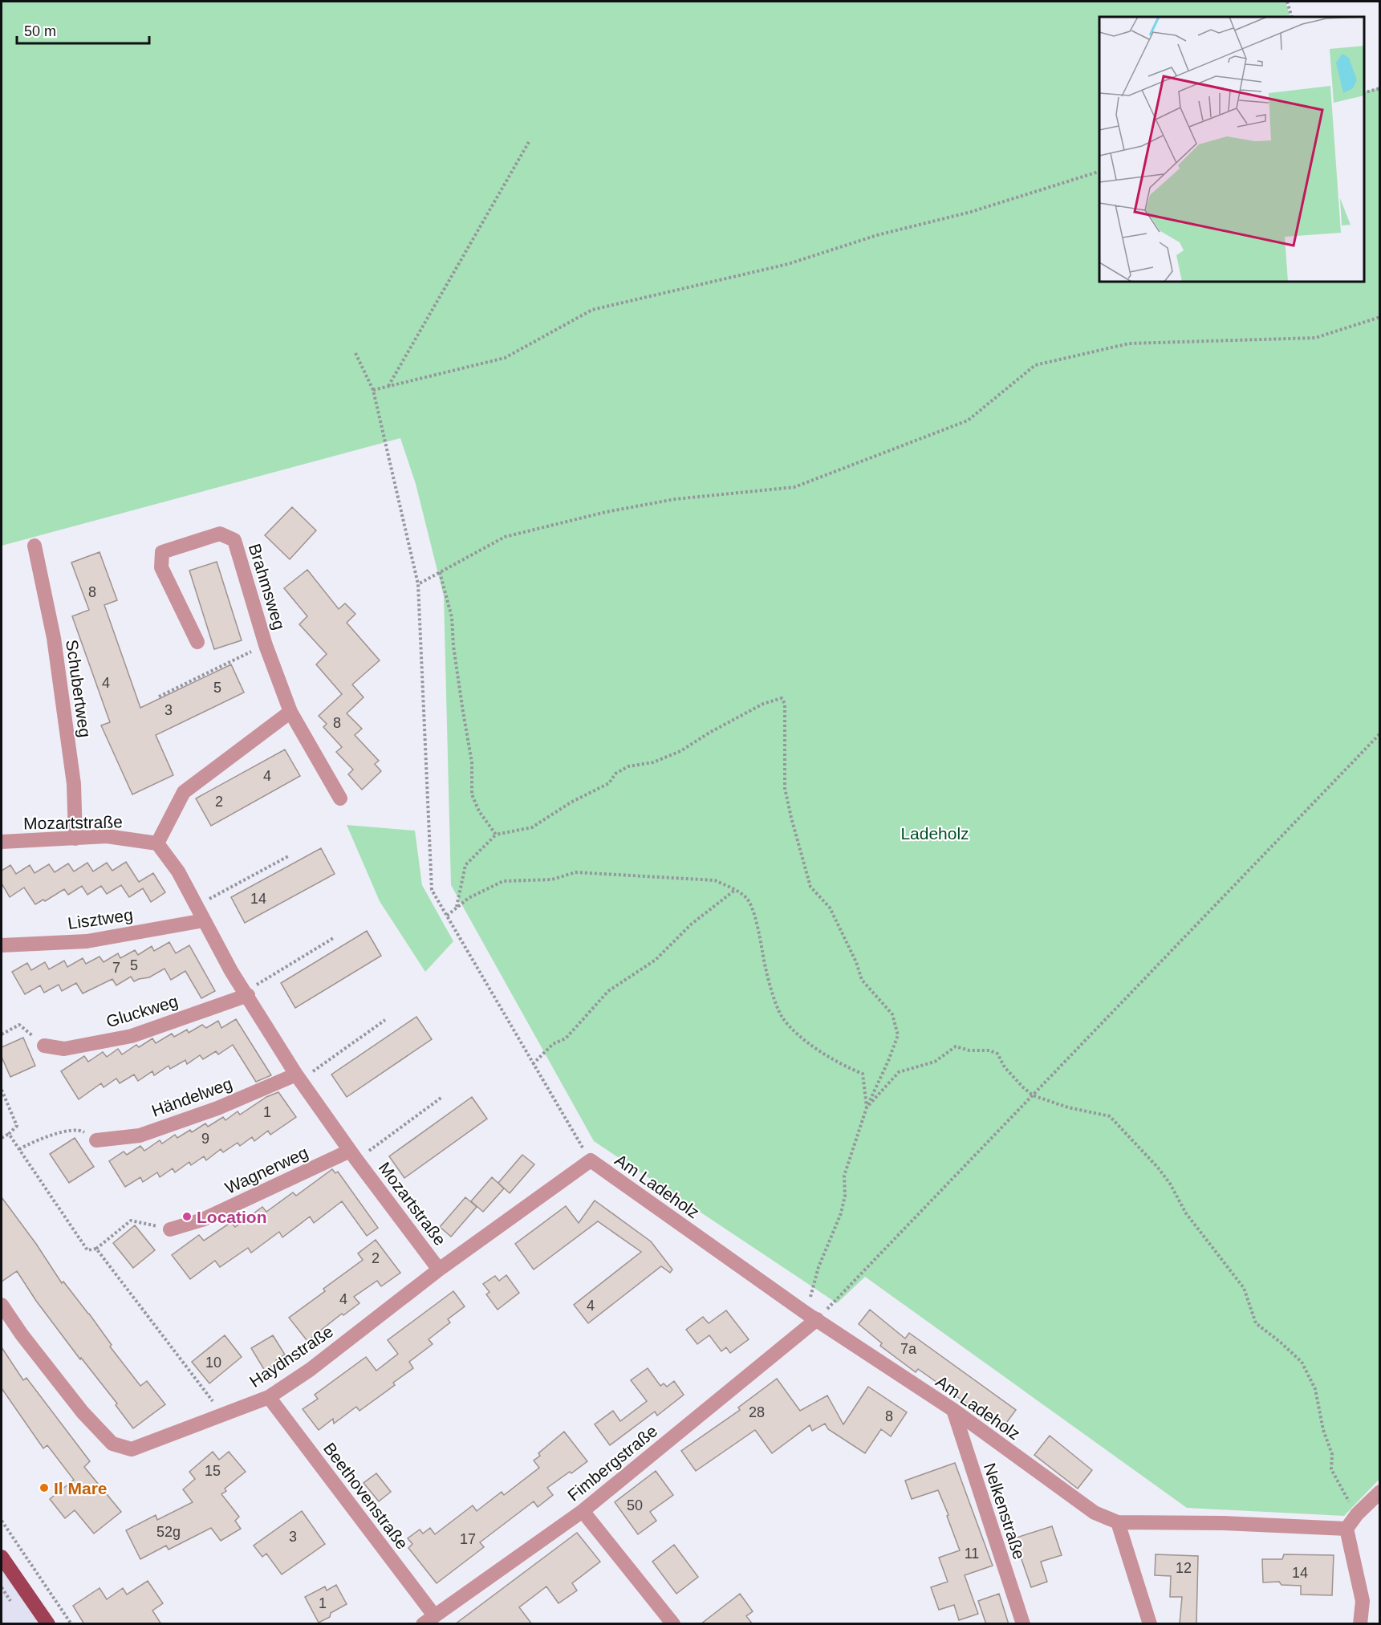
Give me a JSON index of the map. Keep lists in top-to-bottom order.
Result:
{
  "streets": {
    "street": [
      "Brahmsweg",
      "Schubertweg",
      "Mozartstraße",
      "Lisztweg",
      "Gluckweg",
      "Händelweg",
      "Wagnerweg",
      "Am Ladeholz",
      "Haydnstraße",
      "Fimbergstraße",
      "Beethovenstraße",
      "Nelkenstraße"
    ]
  },
  "crossings": [
    ["Schubertweg", "Mozartstraße"],
    ["Mozartstraße", "Lisztweg"],
    ["Mozartstraße", "Gluckweg"],
    ["Mozartstraße", "Händelweg"],
    ["Mozartstraße", "Wagnerweg"],
    ["Mozartstraße", "Haydnstraße"],
    ["Am Ladeholz", "Haydnstraße"],
    ["Am Ladeholz", "Fimbergstraße"],
    ["Am Ladeholz", "Nelkenstraße"],
    ["Haydnstraße", "Beethovenstraße"],
    ["Fimbergstraße", "Beethovenstraße"]
  ],
  "parks": ["Ladeholz"],
  "places": ["Location", "Il Mare"],
  "house_numbers": [
    "8",
    "4",
    "5",
    "3",
    "8",
    "4",
    "2",
    "14",
    "5",
    "7",
    "1",
    "9",
    "2",
    "4",
    "4",
    "7a",
    "10",
    "28",
    "8",
    "15",
    "50",
    "52g",
    "3",
    "17",
    "11",
    "12",
    "14",
    "1"
  ],
  "scale_bar": "50 m"
}
